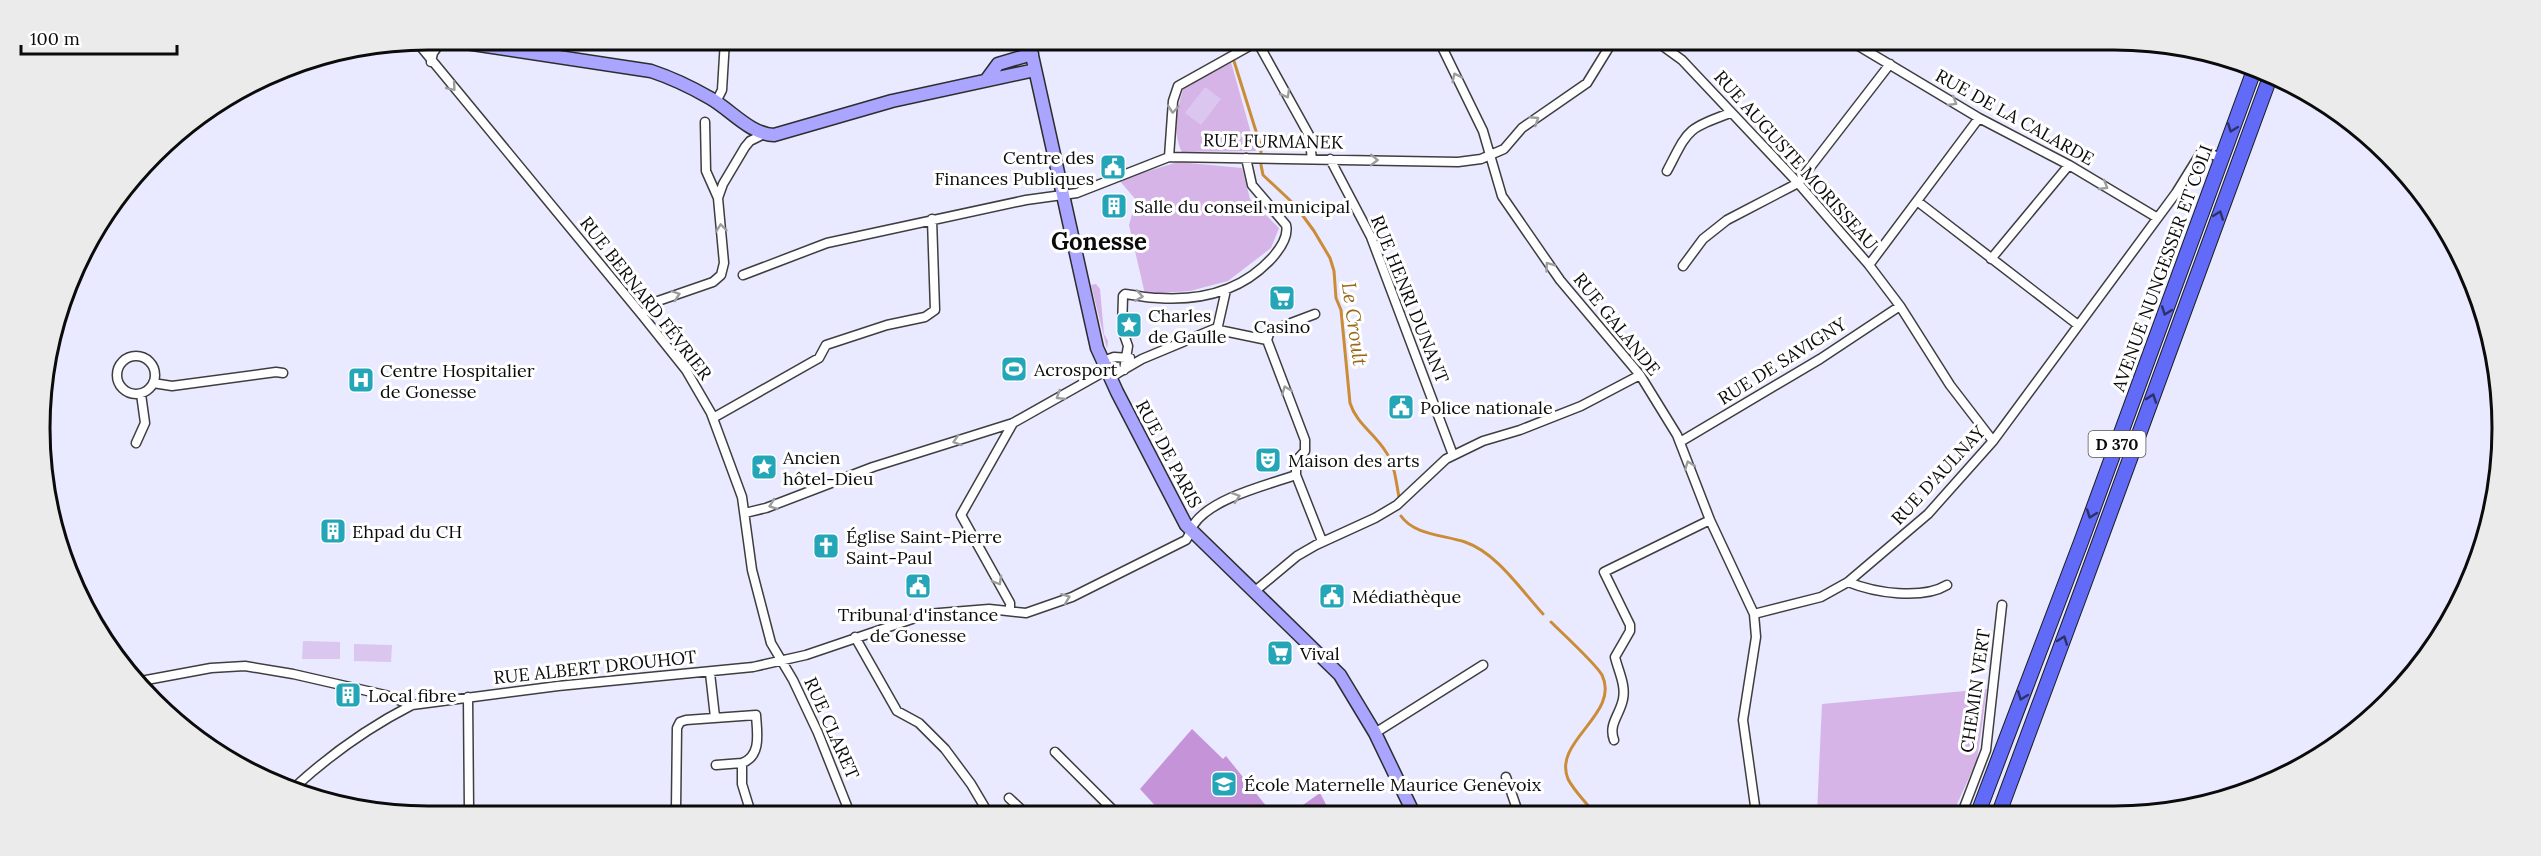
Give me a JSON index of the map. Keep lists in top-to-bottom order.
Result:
{
  "streets": {
    "main road": ["AVENUE NUNGESSER ET COLI", "D 370"],
    "street": [
      "RUE DE LA CALARDE",
      "RUE FURMANEK",
      "RUE AUGUSTE MORISSEAU",
      "RUE BERNARD FÉVRIER",
      "RUE HENRI DUNANT",
      "RUE GALANDE",
      "RUE DE SAVIGNY",
      "RUE DE PARIS",
      "RUE D'AULNAY",
      "RUE ALBERT DROUHOT",
      "CHEMIN VERT",
      "RUE CLARET"
    ]
  },
  "crossings": [
    ["RUE DE LA CALARDE", "RUE D'AULNAY"],
    ["RUE FURMANEK", "RUE HENRI DUNANT"],
    ["RUE FURMANEK", "RUE GALANDE"],
    ["RUE FURMANEK", "RUE DE PARIS"],
    ["RUE AUGUSTE MORISSEAU", "RUE DE SAVIGNY"],
    ["RUE AUGUSTE MORISSEAU", "RUE D'AULNAY"],
    ["AVENUE NUNGESSER ET COLI", "D 370"],
    ["AVENUE NUNGESSER ET COLI", "RUE D'AULNAY"],
    ["RUE BERNARD FÉVRIER", "RUE ALBERT DROUHOT"],
    ["RUE BERNARD FÉVRIER", "RUE CLARET"],
    ["RUE GALANDE", "RUE DE SAVIGNY"],
    ["RUE GALANDE", "RUE D'AULNAY"],
    ["RUE DE PARIS", "RUE ALBERT DROUHOT"],
    ["RUE ALBERT DROUHOT", "RUE CLARET"]
  ],
  "one_way": ["RUE DE LA CALARDE", "RUE BERNARD FÉVRIER", "RUE GALANDE"],
  "districts": ["Gonesse"],
  "water": ["Le Croult"],
  "places": {
    "public building": [
      "Centre des Finances Publiques",
      "Police nationale",
      "Tribunal d'instance de Gonesse",
      "Médiathèque"
    ],
    "building": ["Salle du conseil municipal", "Ehpad du CH", "Local fibre"],
    "supermarket": ["Casino", "Vival"],
    "place": ["Charles de Gaulle", "Ancien hôtel-Dieu"],
    "sports": ["Acrosport"],
    "hospital": ["Centre Hospitalier de Gonesse"],
    "theatre": ["Maison des arts"],
    "church": ["Église Saint-Pierre Saint-Paul"],
    "school or university": ["École Maternelle Maurice Genevoix"]
  },
  "scale_bar": "100 m"
}
